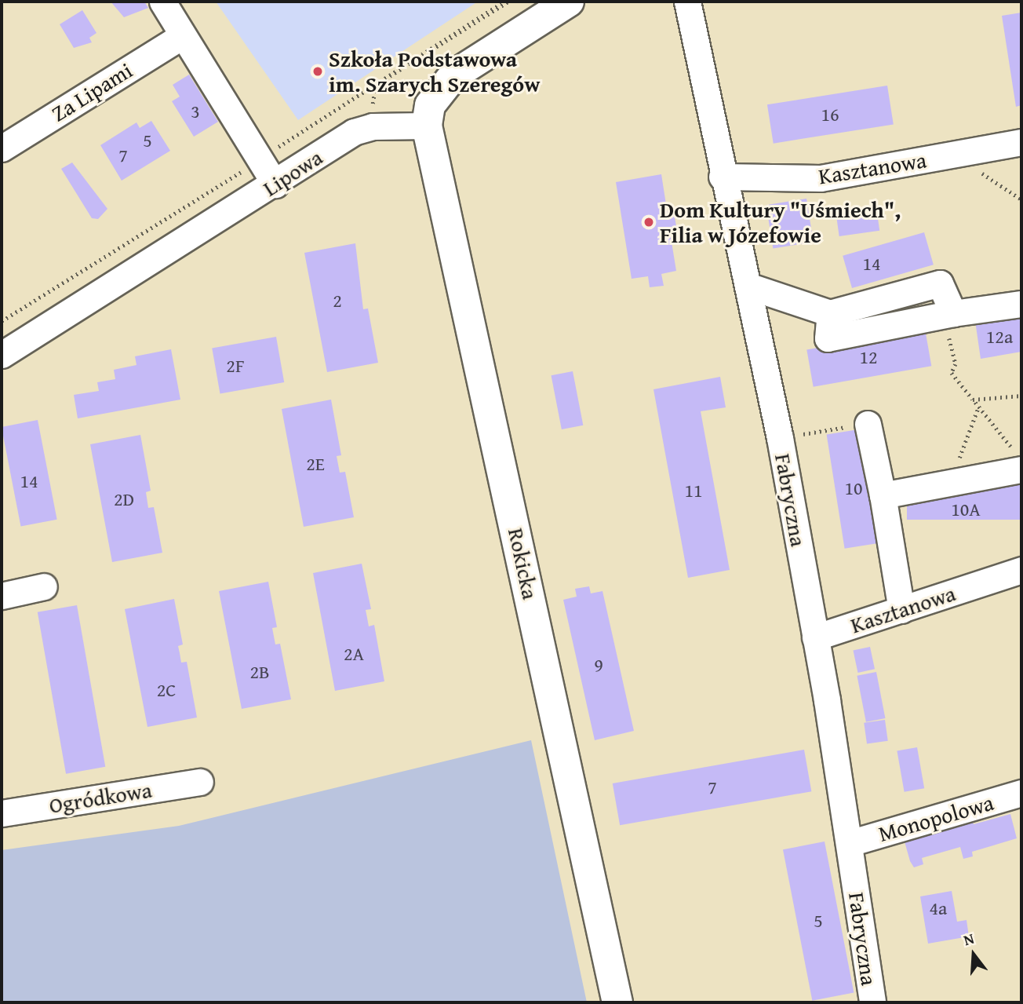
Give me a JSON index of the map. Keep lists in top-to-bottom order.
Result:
{
  "streets": {
    "main road": ["Rokicka"],
    "street": [
      "Za Lipami",
      "Kasztanowa",
      "Lipowa",
      "Fabryczna",
      "Ogródkowa",
      "Monopolowa"
    ]
  },
  "crossings": [
    ["Kasztanowa", "Fabryczna"],
    ["Lipowa", "Rokicka"],
    ["Fabryczna", "Monopolowa"]
  ],
  "places": ["Szkoła Podstawowa im. Szarych Szeregów", "Dom Kultury \"Uśmiech\", Filia w Józefowie"],
  "house_numbers": [
    "3",
    "16",
    "5",
    "7",
    "14",
    "2",
    "12a",
    "12",
    "2F",
    "2E",
    "14",
    "10",
    "11",
    "2D",
    "10A",
    "2A",
    "9",
    "2B",
    "2C",
    "7",
    "4a",
    "5"
  ],
  "north": "top"
}
